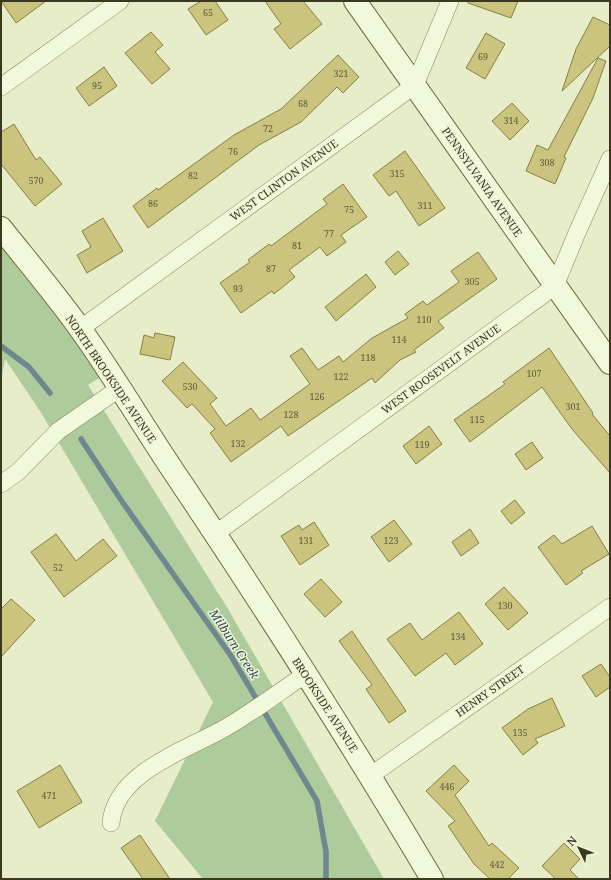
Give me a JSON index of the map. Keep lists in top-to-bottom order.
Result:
{
  "streets": {
    "main road": ["PENNSYLVANIA AVENUE", "NORTH BROOKSIDE AVENUE", "BROOKSIDE AVENUE"],
    "street": ["WEST CLINTON AVENUE", "WEST ROOSEVELT AVENUE", "HENRY STREET"]
  },
  "crossings": [
    ["WEST CLINTON AVENUE", "PENNSYLVANIA AVENUE"],
    ["WEST CLINTON AVENUE", "NORTH BROOKSIDE AVENUE"],
    ["PENNSYLVANIA AVENUE", "WEST ROOSEVELT AVENUE"],
    ["WEST ROOSEVELT AVENUE", "NORTH BROOKSIDE AVENUE"],
    ["WEST ROOSEVELT AVENUE", "BROOKSIDE AVENUE"],
    ["NORTH BROOKSIDE AVENUE", "BROOKSIDE AVENUE"],
    ["HENRY STREET", "BROOKSIDE AVENUE"]
  ],
  "water": ["Milburn Creek"],
  "house_numbers": [
    "65",
    "69",
    "321",
    "95",
    "68",
    "314",
    "72",
    "76",
    "308",
    "315",
    "82",
    "570",
    "86",
    "311",
    "75",
    "77",
    "81",
    "87",
    "305",
    "93",
    "110",
    "114",
    "118",
    "107",
    "122",
    "530",
    "126",
    "301",
    "128",
    "115",
    "132",
    "119",
    "131",
    "123",
    "52",
    "130",
    "134",
    "135",
    "446",
    "471",
    "442"
  ],
  "north": "top left"
}
